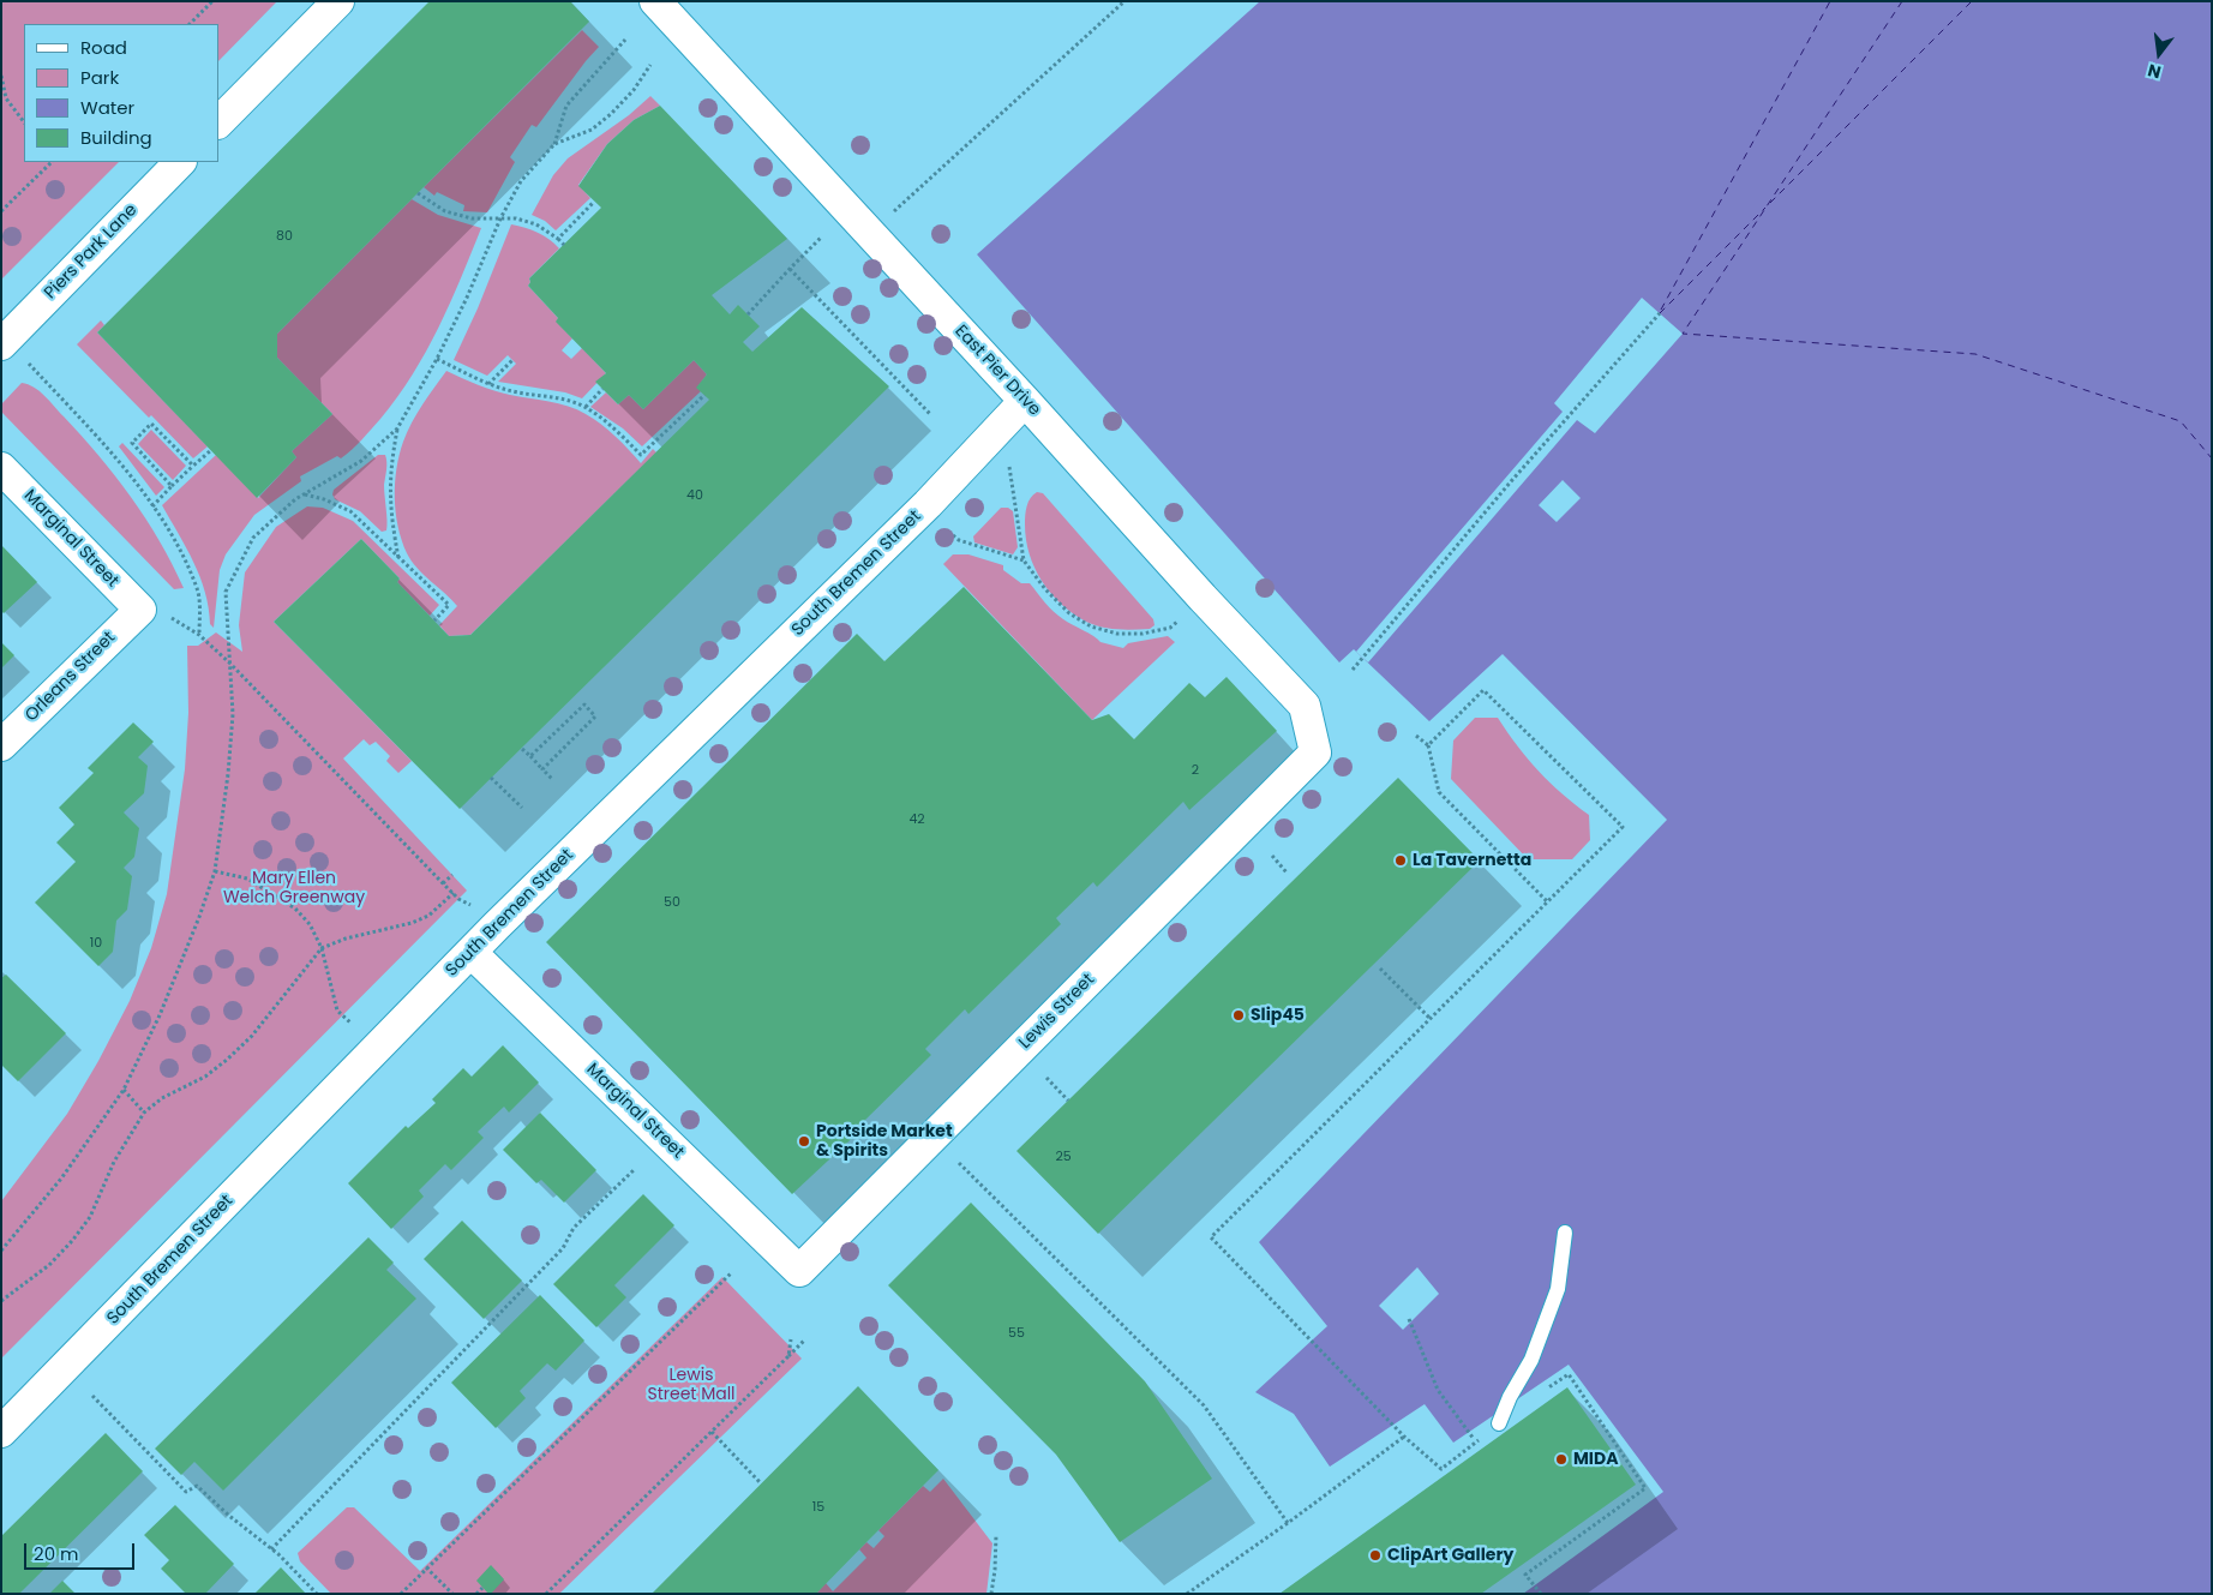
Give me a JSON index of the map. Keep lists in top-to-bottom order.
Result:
{
  "streets": {
    "street": [
      "Piers Park Lane",
      "East Pier Drive",
      "Marginal Street",
      "South Bremen Street",
      "Orleans Street",
      "Lewis Street"
    ]
  },
  "crossings": [
    ["East Pier Drive", "South Bremen Street"],
    ["East Pier Drive", "Lewis Street"],
    ["Marginal Street", "South Bremen Street"],
    ["Marginal Street", "Orleans Street"],
    ["Marginal Street", "Lewis Street"]
  ],
  "parks": ["Mary Ellen Welch Greenway", "Lewis Street Mall"],
  "places": [
    "La Tavernetta",
    "Slip45",
    "Portside Market & Spirits",
    "MIDA",
    "ClipArt Gallery"
  ],
  "house_numbers": [
    "80",
    "40",
    "2",
    "42",
    "50",
    "10",
    "25",
    "55",
    "15"
  ],
  "legend": [
    "Road",
    "Park",
    "Water",
    "Building"
  ],
  "scale_bar": "20 m",
  "north": "bottom"
}
